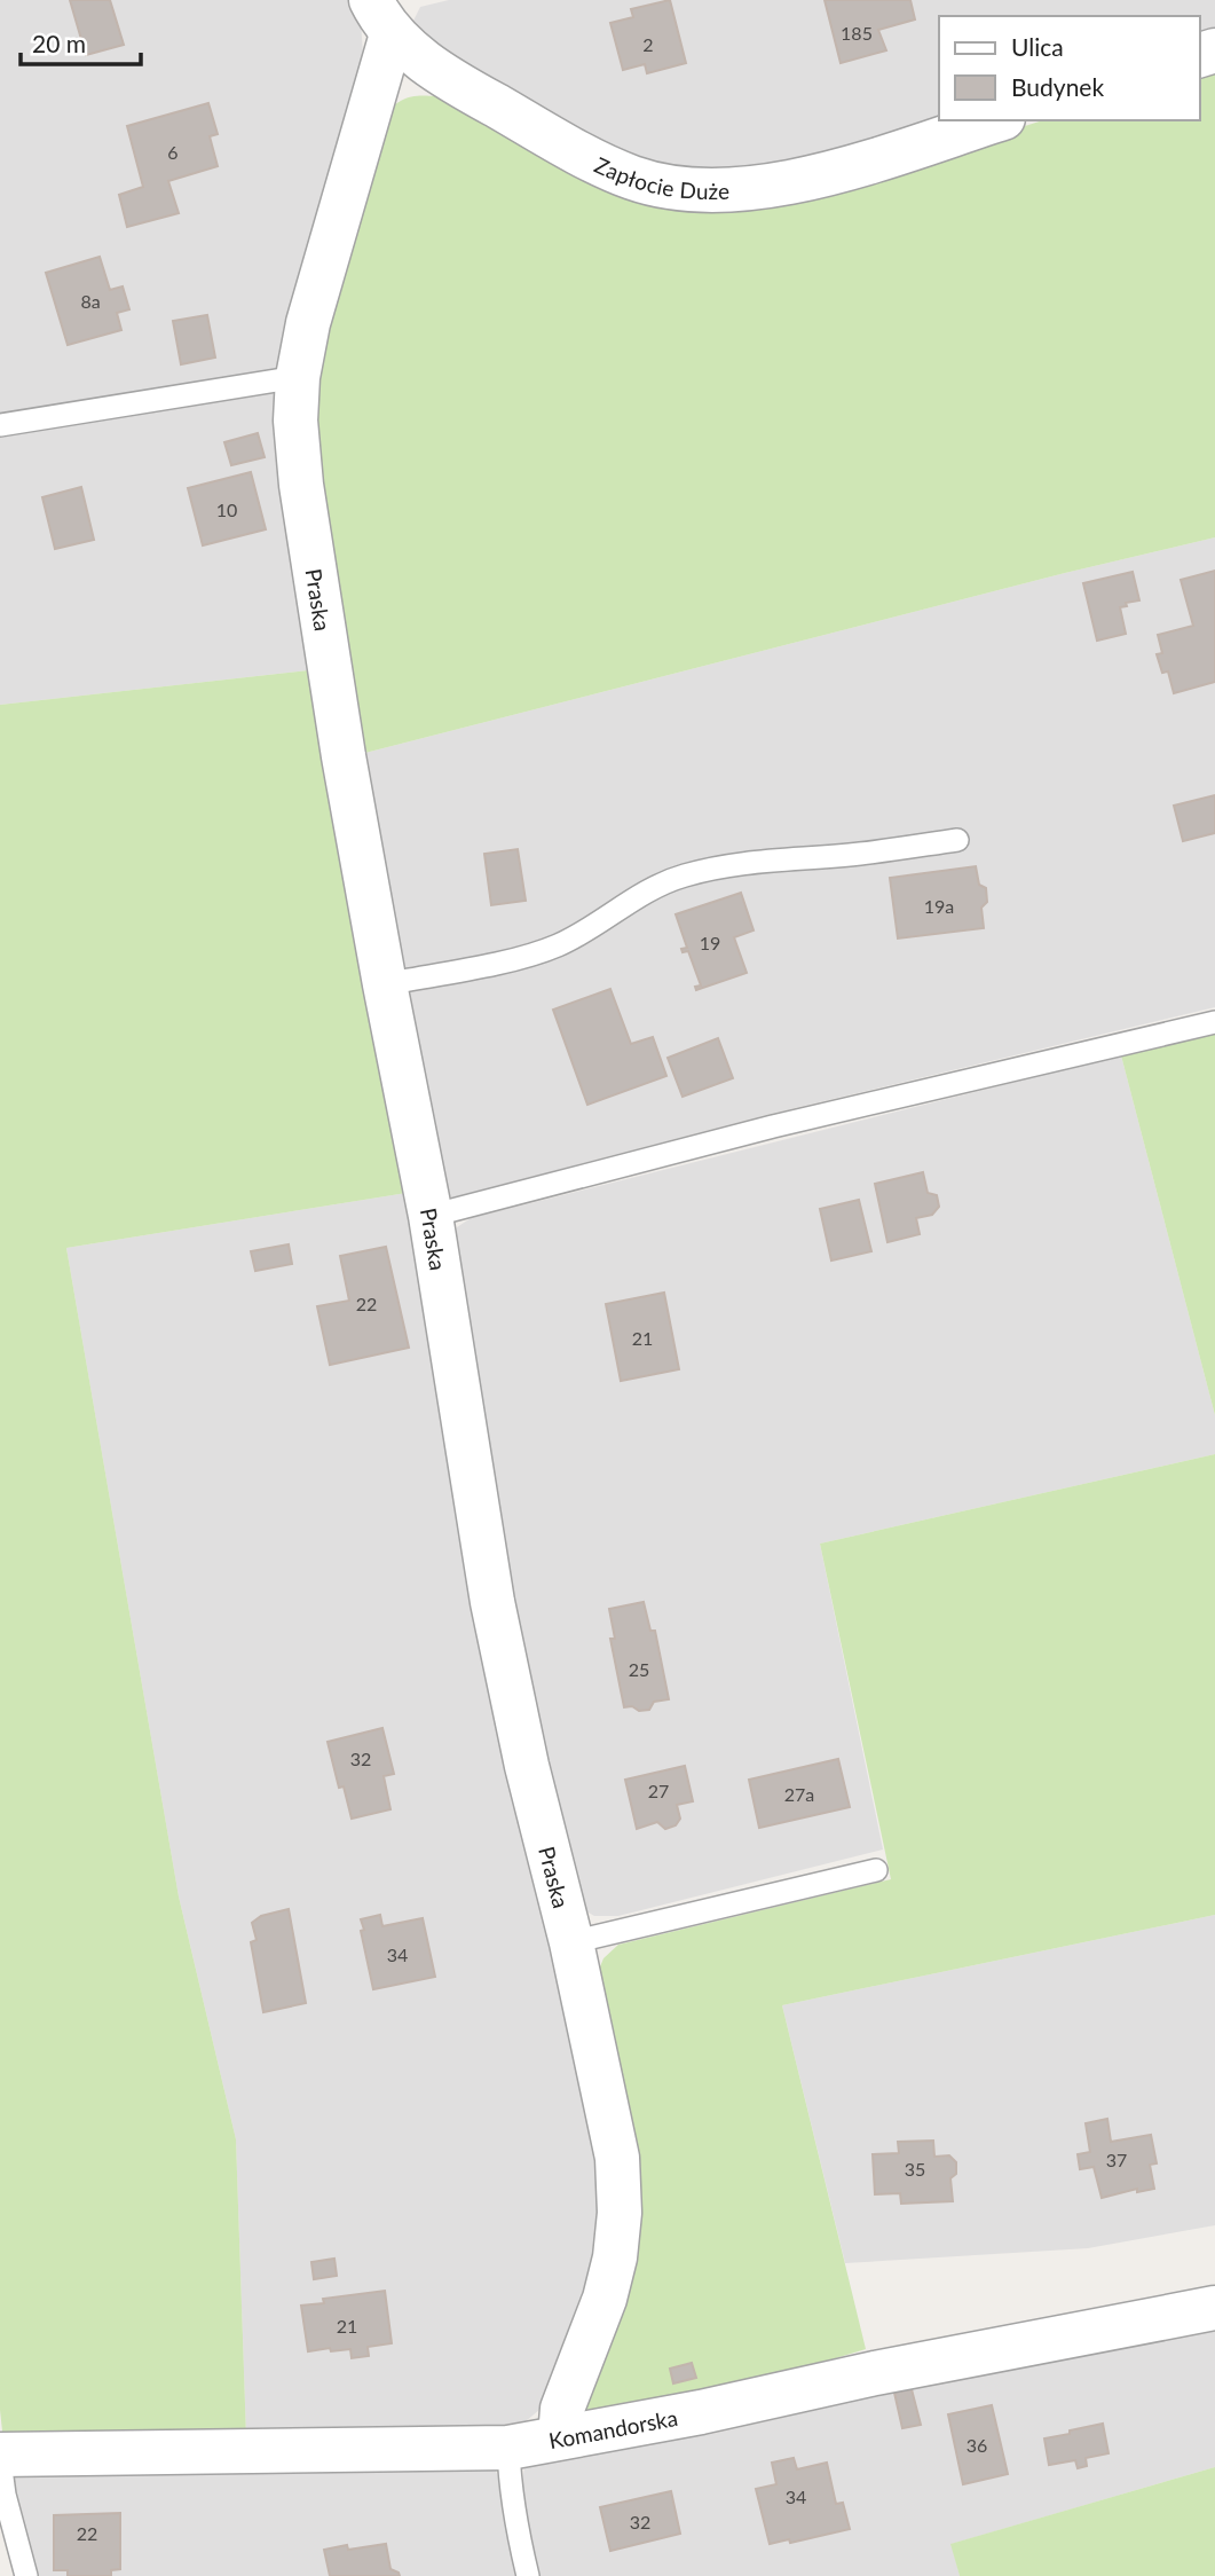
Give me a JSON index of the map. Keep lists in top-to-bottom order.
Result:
{
  "streets": {
    "street": ["Zapłocie Duże", "Praska", "Komandorska"]
  },
  "crossings": [
    ["Zapłocie Duże", "Praska"],
    ["Praska", "Komandorska"]
  ],
  "house_numbers": [
    "185",
    "2",
    "6",
    "8a",
    "10",
    "19a",
    "19",
    "22",
    "21",
    "25",
    "32",
    "27",
    "27a",
    "34",
    "37",
    "35",
    "21",
    "36",
    "34",
    "32",
    "22"
  ],
  "legend": ["Ulica", "Budynek"],
  "scale_bar": "20 m"
}
